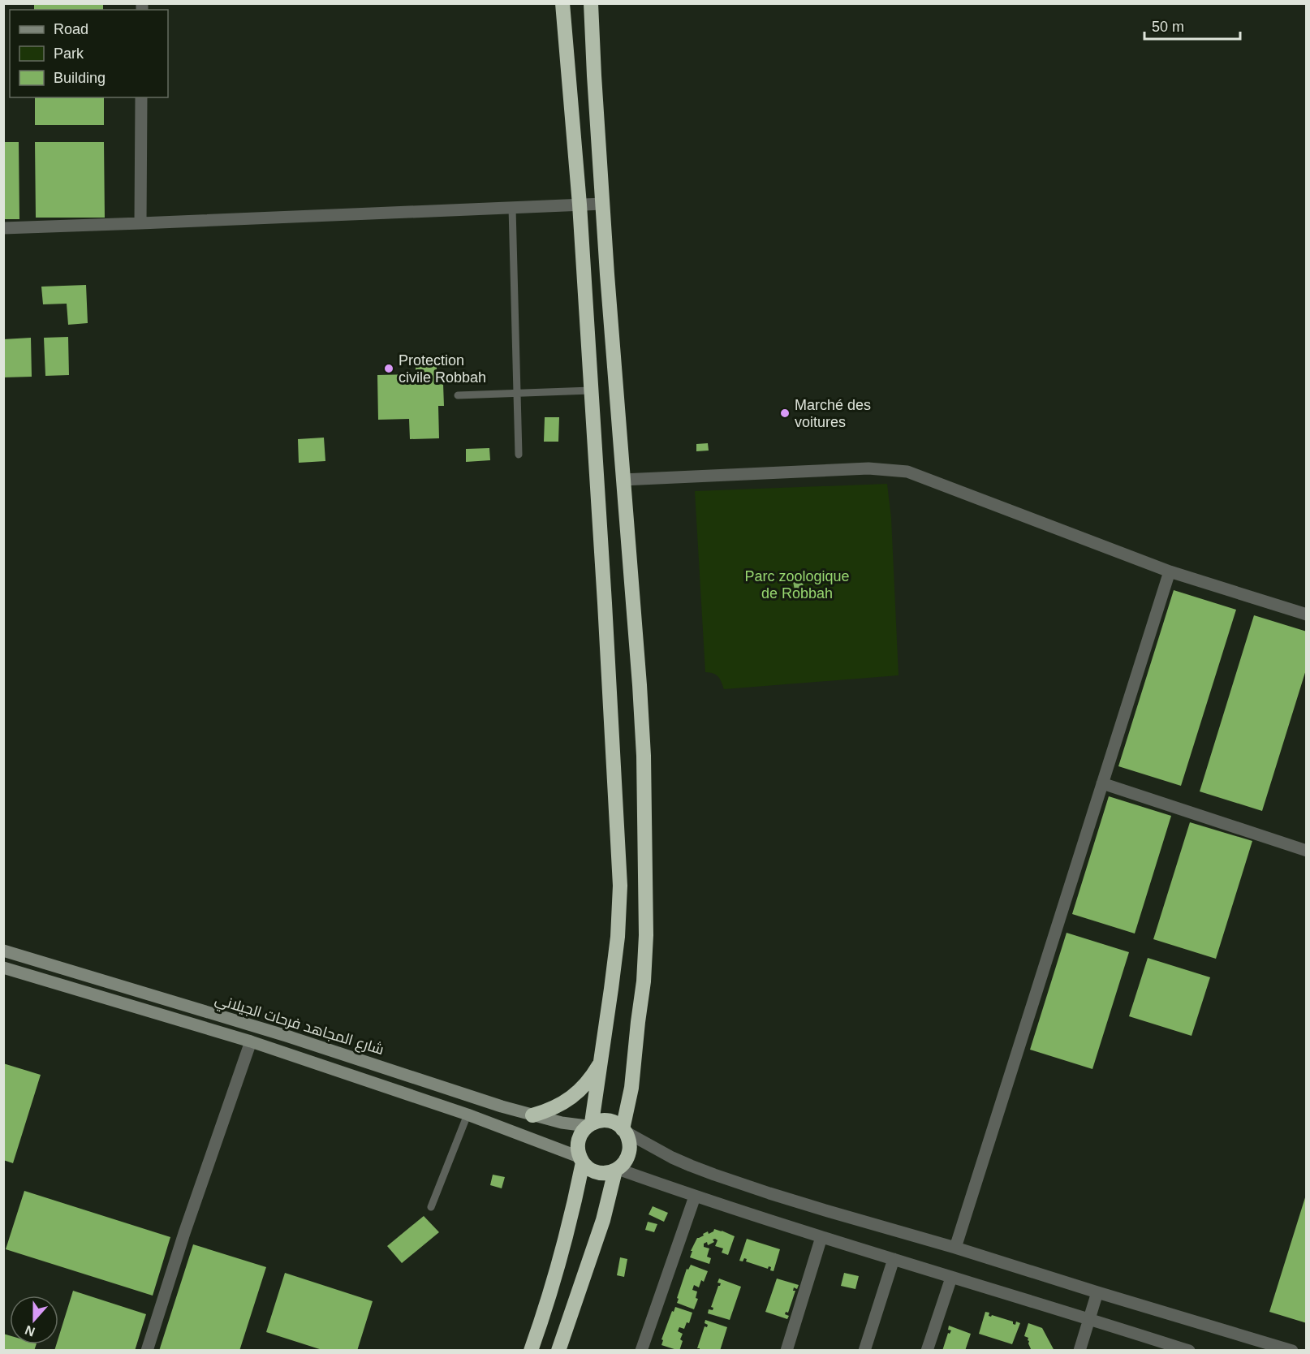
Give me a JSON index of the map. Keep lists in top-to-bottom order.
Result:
{
  "streets": {
    "street": ["شارع المجاهد فرحات الجيلاني"]
  },
  "parks": ["Parc zoologique de Robbah"],
  "places": ["Protection civile Robbah", "Marché des voitures"],
  "legend": ["Road", "Park", "Building"],
  "scale_bar": "50 m",
  "north": "bottom"
}
